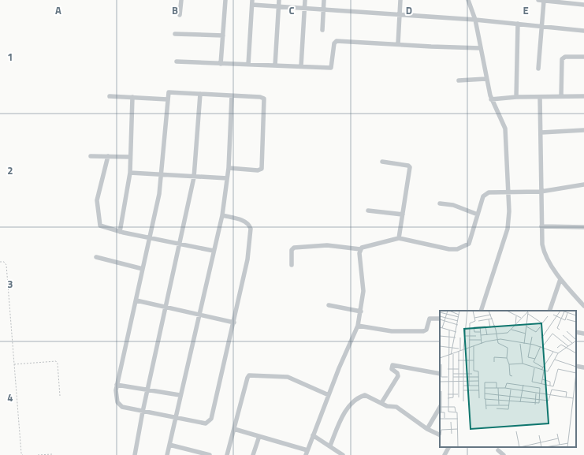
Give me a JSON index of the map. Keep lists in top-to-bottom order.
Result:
{
  "grid": {
    "columns": [
      "A",
      "B",
      "C",
      "D",
      "E"
    ],
    "rows": [
      "1",
      "2",
      "3",
      "4"
    ]
  }
}
